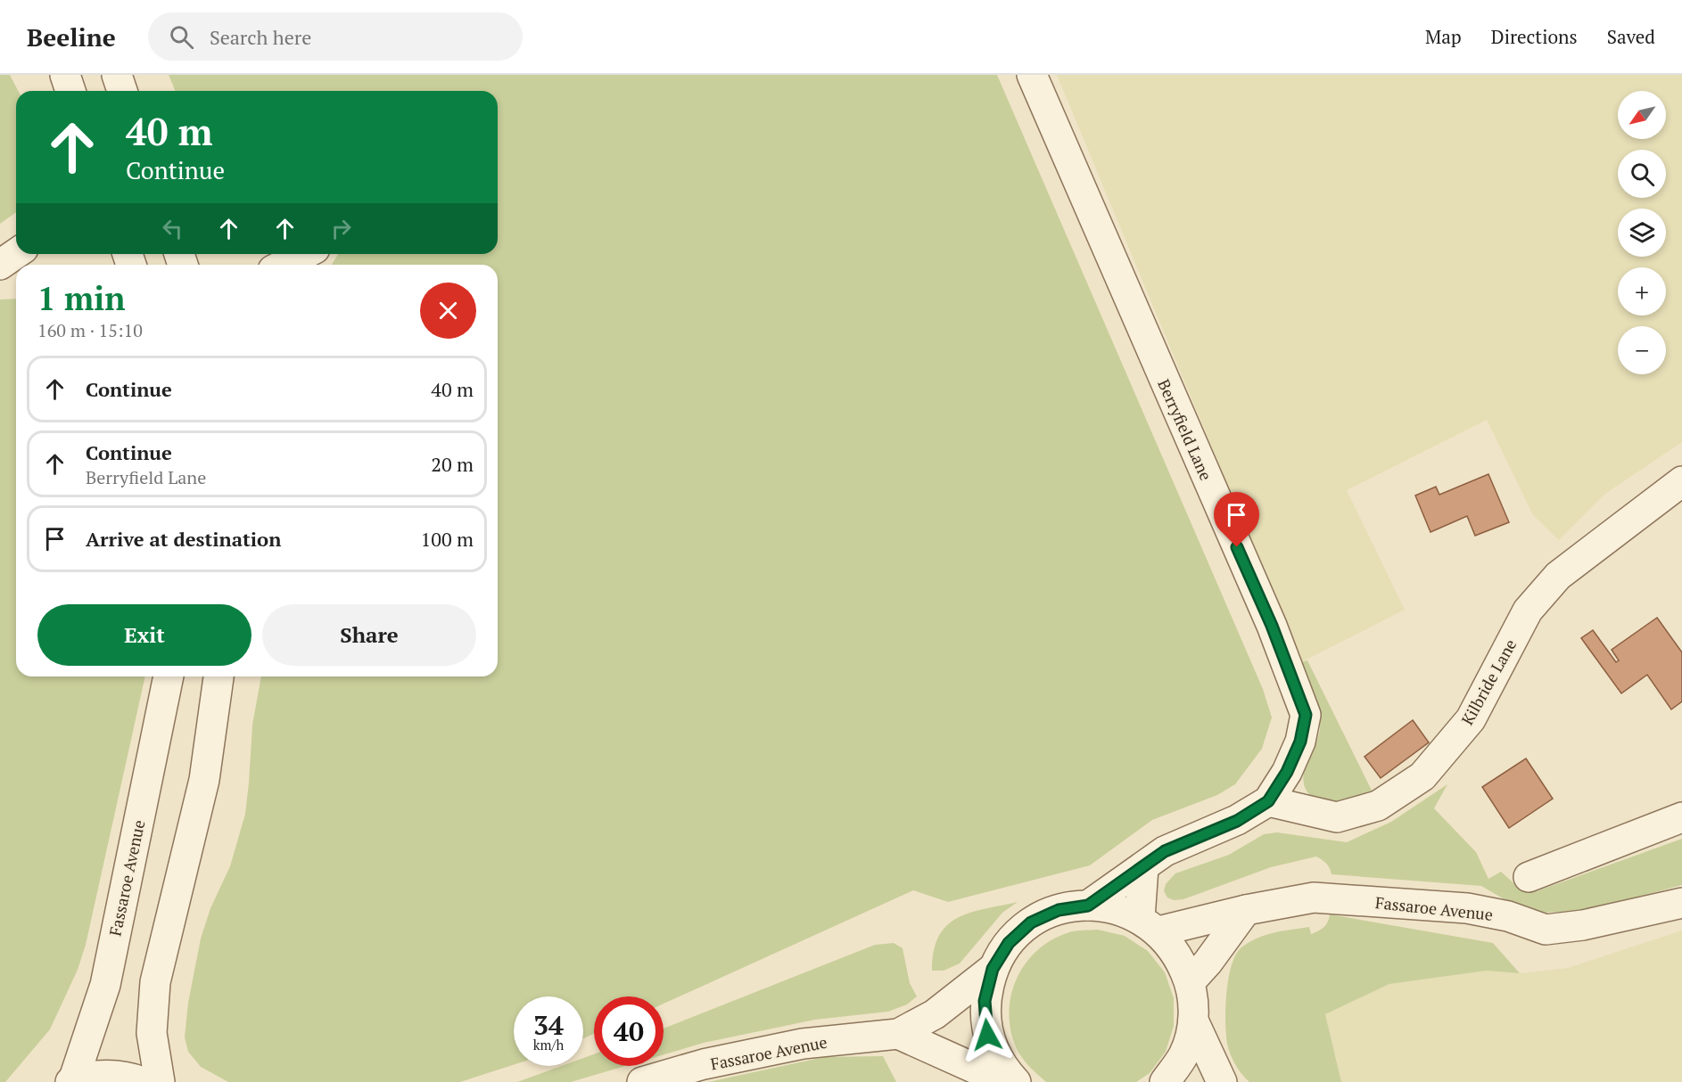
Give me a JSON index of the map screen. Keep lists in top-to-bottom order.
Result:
{
  "streets": {
    "street": ["Berryfield Lane", "Kilbride Lane", "Fassaroe Avenue"]
  },
  "crossings": [
    ["Berryfield Lane", "Kilbride Lane"]
  ],
  "north": "bottom left",
  "page": {
    "header": "Beeline",
    "search": "Search here",
    "nav": ["Map", "Directions", "Saved"],
    "map_buttons": ["+", "−"],
    "turn": ["40 m", "Continue"],
    "heading": ["1 min", "160 m · 15:10"],
    "list": [
      {
        "name": "Continue",
        "value": "40 m"
      },
      {
        "name": "Continue",
        "note": "Berryfield Lane",
        "value": "20 m"
      },
      {
        "name": "Arrive at destination",
        "value": "100 m"
      }
    ],
    "buttons": ["Exit", "Share"],
    "speed": "34 km/h",
    "limit": "40"
  }
}
